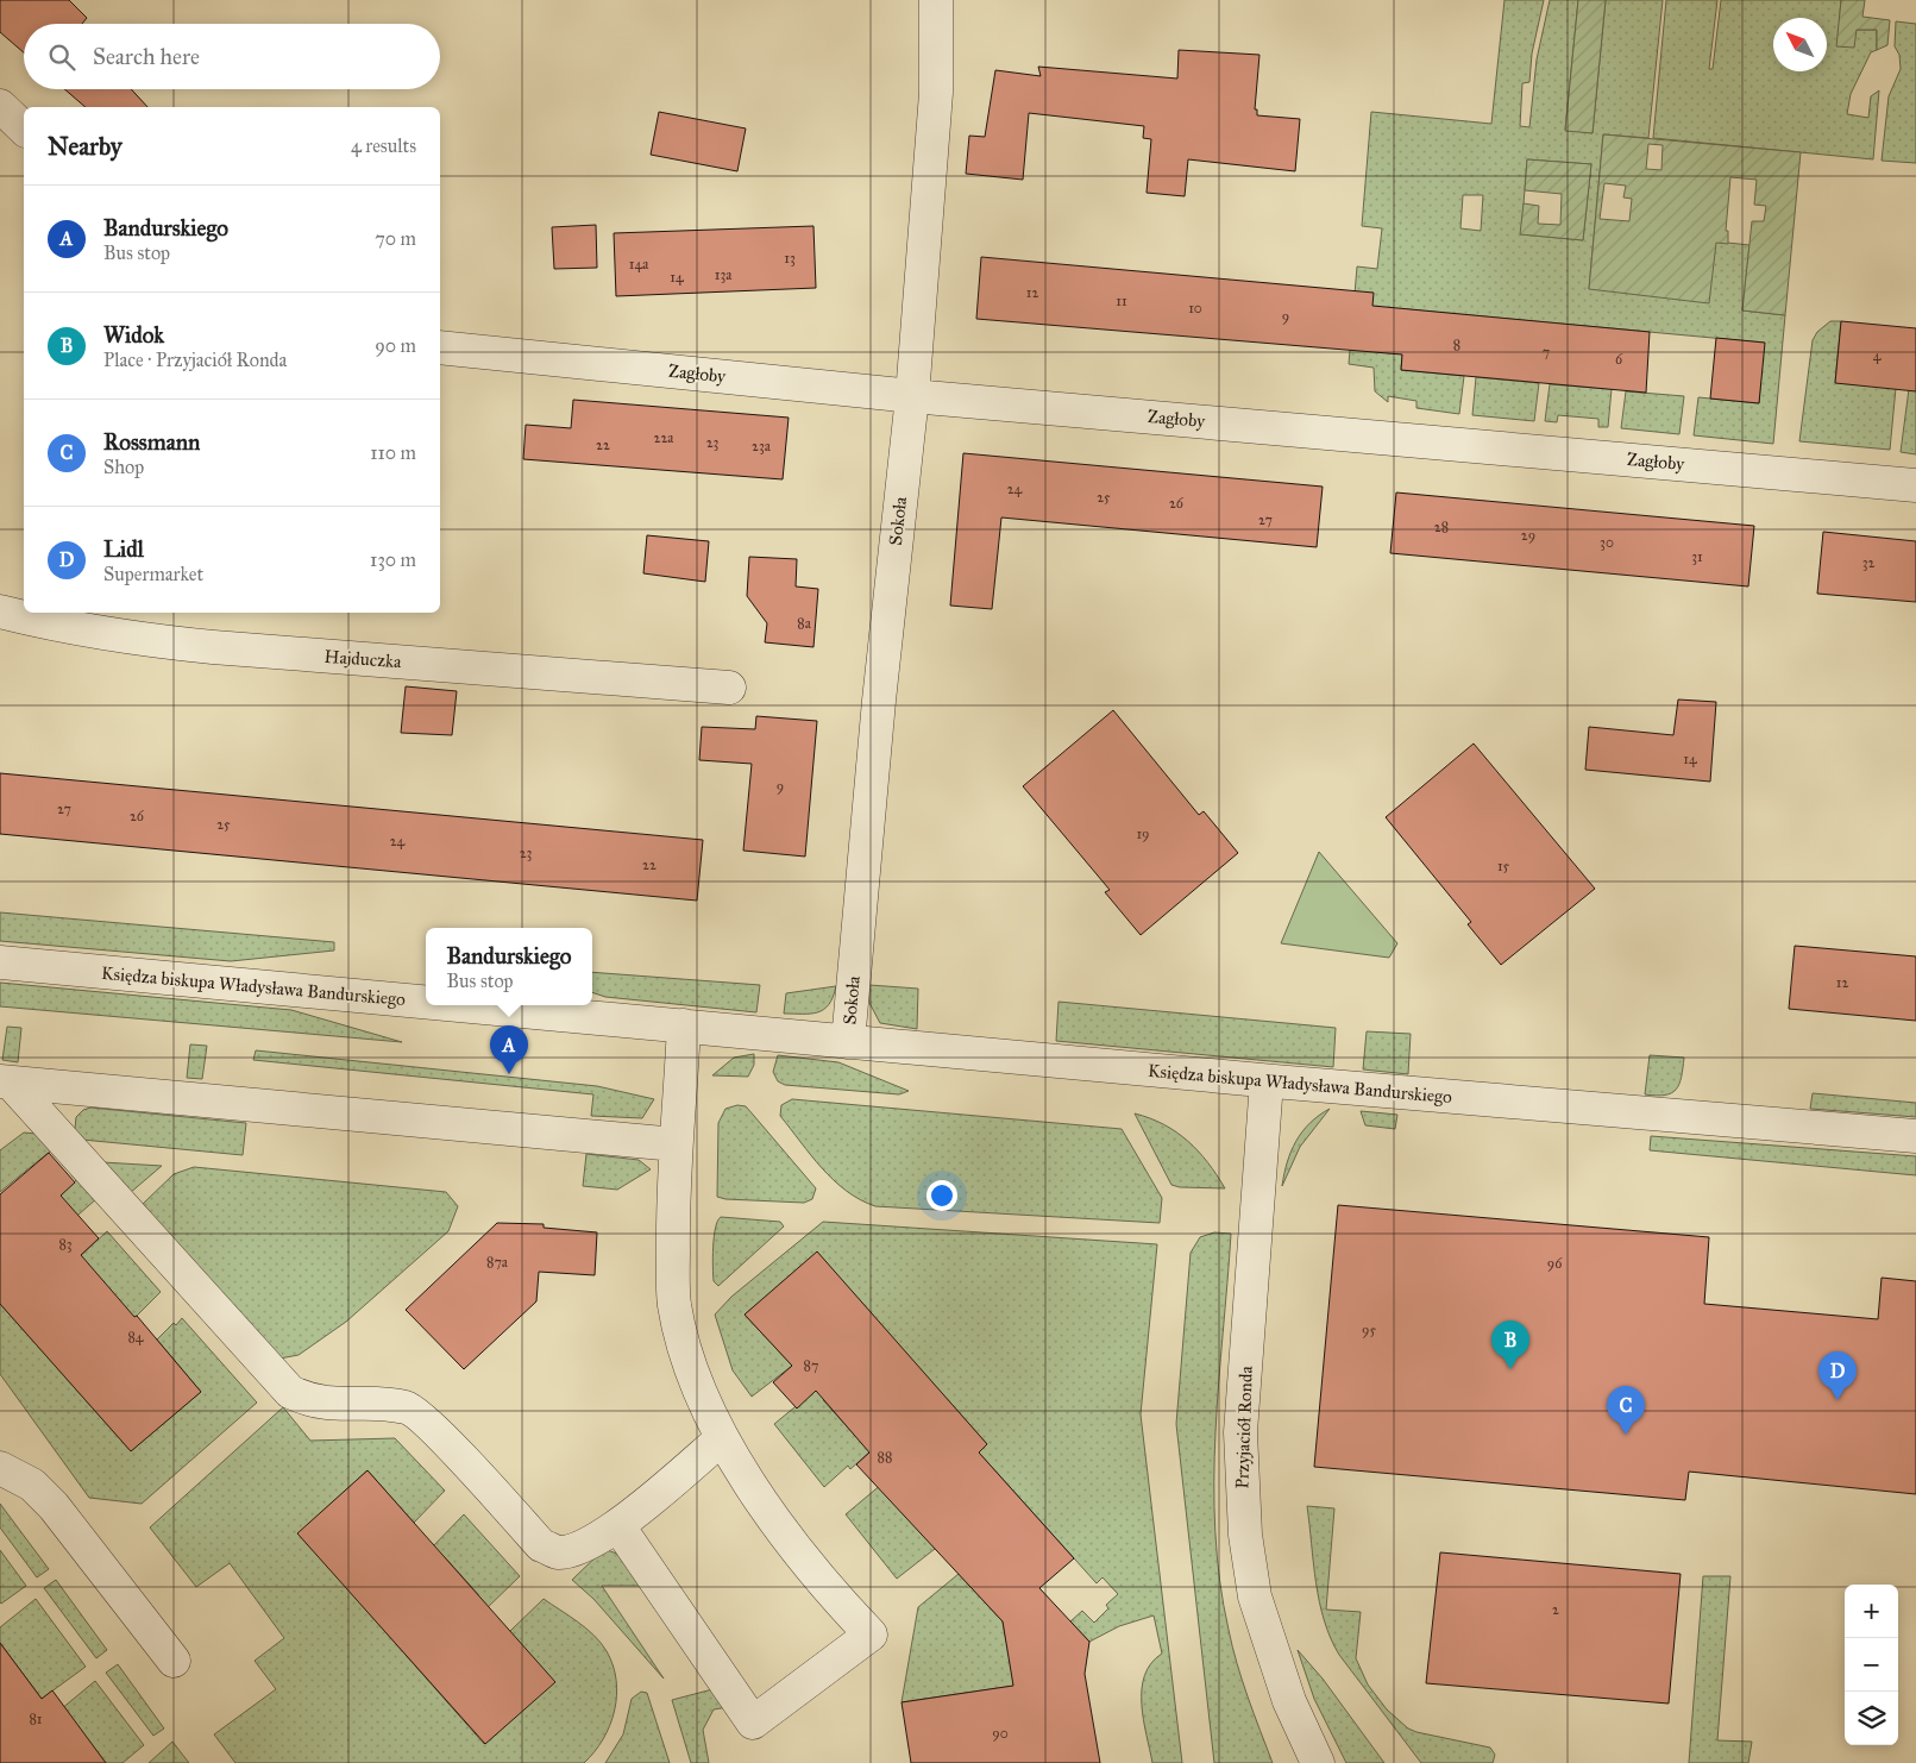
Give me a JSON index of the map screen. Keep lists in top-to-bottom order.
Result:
{
  "streets": {
    "street": [
      "Zagłoby",
      "Sokoła",
      "Hajduczka",
      "Księdza biskupa Władysława Bandurskiego",
      "Przyjaciół Ronda"
    ]
  },
  "crossings": [
    ["Zagłoby", "Sokoła"],
    ["Sokoła", "Księdza biskupa Władysława Bandurskiego"],
    ["Księdza biskupa Władysława Bandurskiego", "Przyjaciół Ronda"]
  ],
  "house_numbers": [
    "13",
    "14a",
    "13a",
    "14",
    "12",
    "11",
    "10",
    "9",
    "8",
    "7",
    "4",
    "6",
    "22a",
    "23",
    "22",
    "23a",
    "24",
    "25",
    "26",
    "27",
    "28",
    "29",
    "30",
    "31",
    "32",
    "8a",
    "14",
    "9",
    "27",
    "26",
    "25",
    "19",
    "24",
    "23",
    "22",
    "15",
    "12",
    "83",
    "87a",
    "96",
    "95",
    "84",
    "87",
    "88",
    "2",
    "81",
    "90"
  ],
  "north": "top left",
  "page": {
    "search": "Search here",
    "heading": ["Nearby", "4 results"],
    "list": [
      {
        "mark": "A",
        "name": "Bandurskiego",
        "note": "Bus stop",
        "value": "70 m"
      },
      {
        "mark": "B",
        "name": "Widok",
        "note": "Place · Przyjaciół Ronda",
        "value": "90 m"
      },
      {
        "mark": "C",
        "name": "Rossmann",
        "note": "Shop",
        "value": "110 m"
      },
      {
        "mark": "D",
        "name": "Lidl",
        "note": "Supermarket",
        "value": "130 m"
      }
    ],
    "popup": ["Bandurskiego", "Bus stop"],
    "pins": [
      "A",
      "B",
      "D",
      "C"
    ],
    "map_buttons": ["+", "−"]
  }
}
